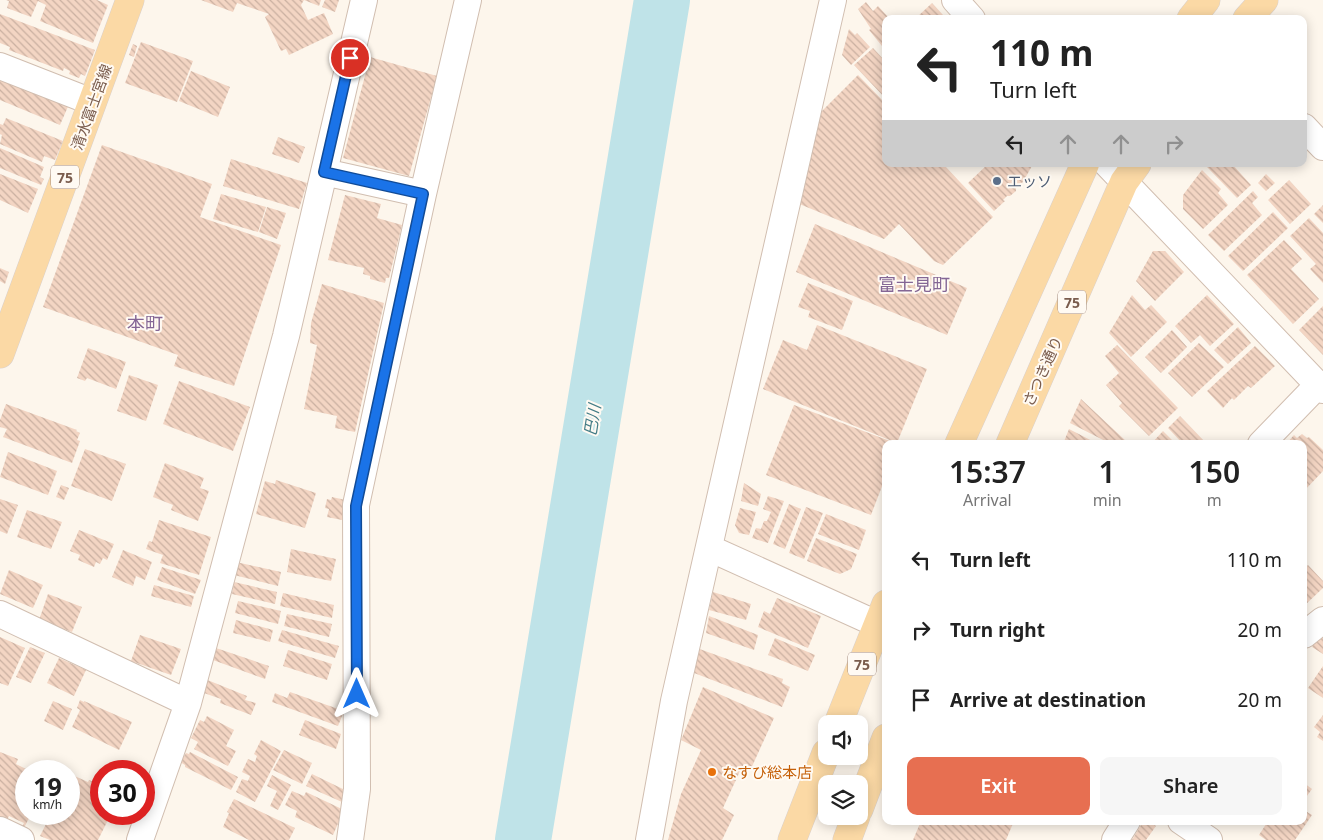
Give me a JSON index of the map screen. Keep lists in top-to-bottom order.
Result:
{
  "streets": {
    "main road": ["清水富士宮線", "75", "さつき通り"]
  },
  "districts": ["富士見町", "本町"],
  "water": ["巴川"],
  "places": ["エッソ", "なすび総本店"],
  "page": {
    "turn": ["110 m", "Turn left"],
    "eta": [
      "15:37",
      "Arrival",
      "1",
      "min",
      "150",
      "m"
    ],
    "list": [
      {
        "name": "Turn left",
        "value": "110 m"
      },
      {
        "name": "Turn right",
        "value": "20 m"
      },
      {
        "name": "Arrive at destination",
        "value": "20 m"
      }
    ],
    "buttons": ["Exit", "Share"],
    "speed": "19 km/h",
    "limit": "30"
  }
}
